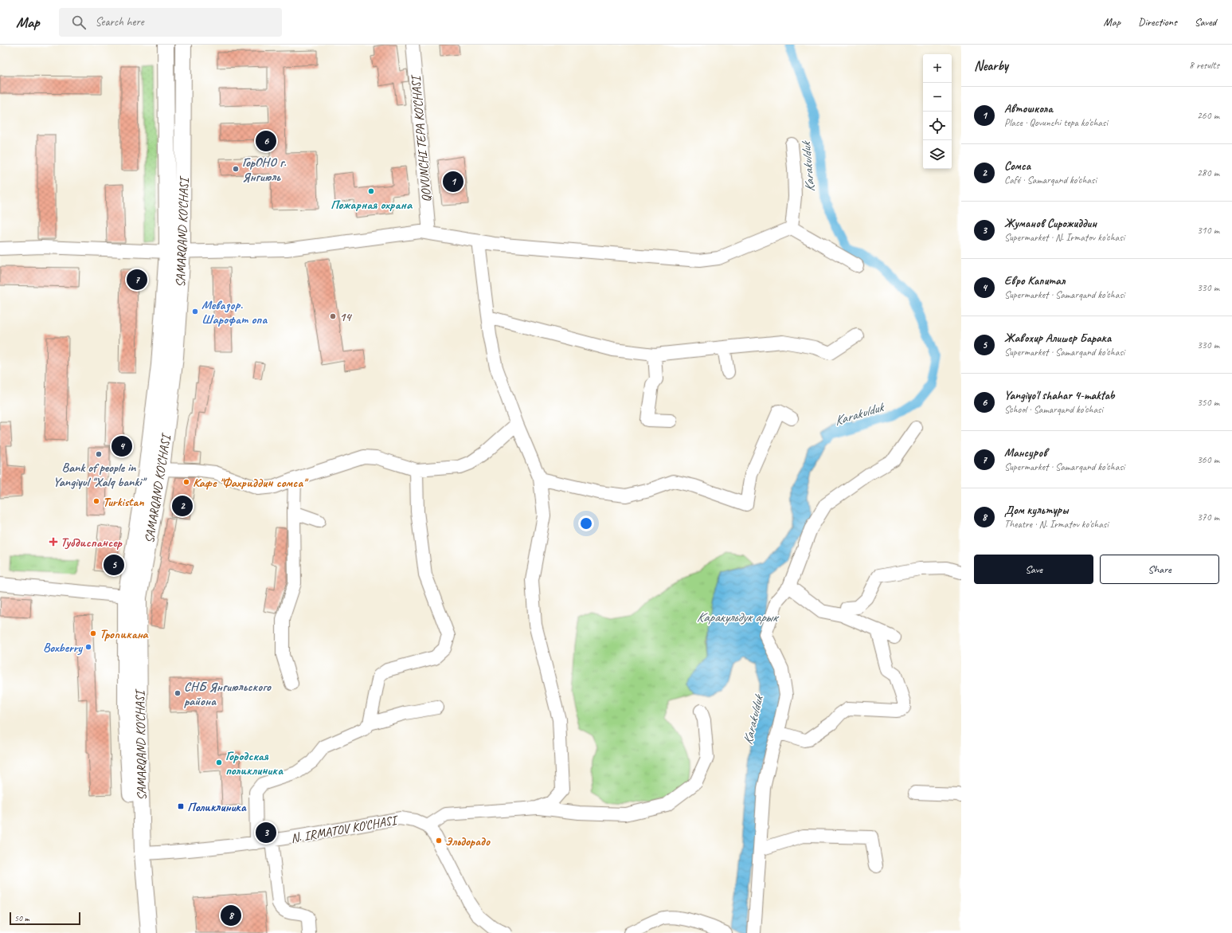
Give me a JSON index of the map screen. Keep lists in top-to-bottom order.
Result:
{
  "streets": {
    "main road": ["SAMARQAND KO'CHASI"],
    "street": ["QOVUNCHI TEPA KO'CHASI", "N. IRMATOV KO'CHASI"]
  },
  "crossings": [
    ["SAMARQAND KO'CHASI", "N. IRMATOV KO'CHASI"]
  ],
  "water": ["Karakulduk", "Каракульдук арык"],
  "places": {
    "other": [
      "ГорОНО г. Янгиюль",
      "Пожарная охрана",
      "Мевазор. Шарофат опа",
      "14",
      "Bank of people in Yangiyul \"Xalq banki\"",
      "Кафе \"Фахриддин сомса\"",
      "Turkistan",
      "Тропикана",
      "Boxberry",
      "СНБ Янгиюльского района",
      "Городская поликлиника",
      "Эльдорадо"
    ],
    "health": ["Тубдиспансер"],
    "transit": ["Поликлиника"]
  },
  "scale_bar": "50 m",
  "page": {
    "header": "Map",
    "search": "Search here",
    "nav": ["Map", "Directions", "Saved"],
    "heading": ["Nearby", "8 results"],
    "map_buttons": ["+", "−"],
    "list": [
      {
        "mark": "1",
        "name": "Автошкола",
        "note": "Place · Qovunchi tepa ko'chasi",
        "value": "260 m"
      },
      {
        "mark": "2",
        "name": "Сомса",
        "note": "Café · Samarqand ko'chasi",
        "value": "280 m"
      },
      {
        "mark": "3",
        "name": "Жуманов Сирожиддин",
        "note": "Supermarket · N. Irmatov ko'chasi",
        "value": "310 m"
      },
      {
        "mark": "4",
        "name": "Евро Капитал",
        "note": "Supermarket · Samarqand ko'chasi",
        "value": "330 m"
      },
      {
        "mark": "5",
        "name": "Жавохир Алишер Барака",
        "note": "Supermarket · Samarqand ko'chasi",
        "value": "330 m"
      },
      {
        "mark": "6",
        "name": "Yangiyo'l shahar 4-maktab",
        "note": "School · Samarqand ko'chasi",
        "value": "350 m"
      },
      {
        "mark": "7",
        "name": "Мансуров",
        "note": "Supermarket · Samarqand ko'chasi",
        "value": "360 m"
      },
      {
        "mark": "8",
        "name": "Дом культуры",
        "note": "Theatre · N. Irmatov ko'chasi",
        "value": "370 m"
      }
    ],
    "pins": [
      "6",
      "1",
      "7",
      "4",
      "2",
      "5",
      "3",
      "8"
    ],
    "buttons": ["Save", "Share"],
    "scale": "50 m"
  }
}
